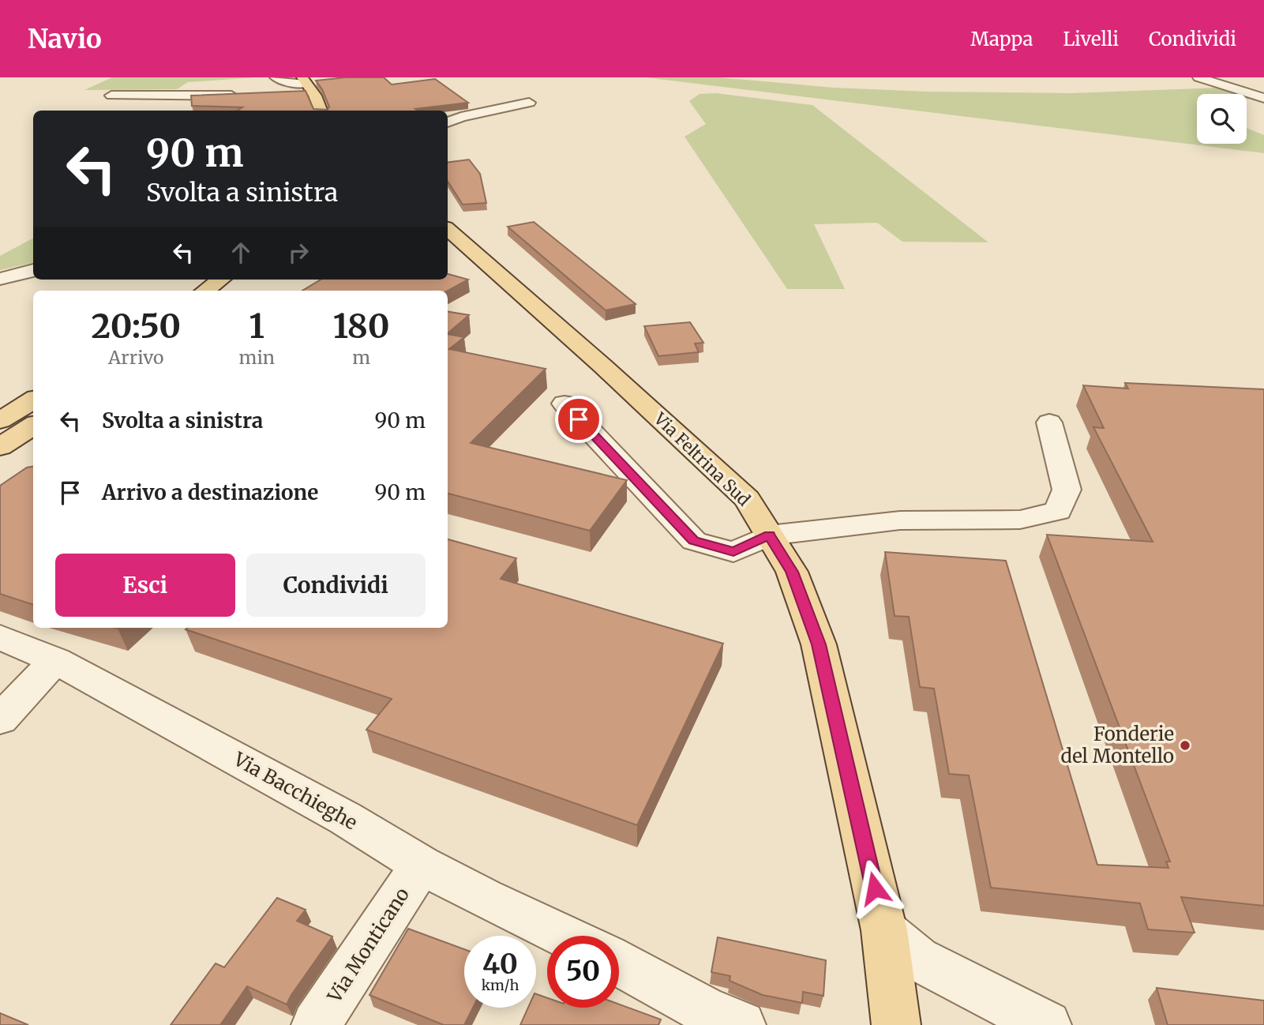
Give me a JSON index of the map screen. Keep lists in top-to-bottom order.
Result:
{
  "streets": {
    "main road": ["Via Feltrina Sud"],
    "street": ["Via Bacchieghe", "Via Monticano"]
  },
  "crossings": [
    ["Via Bacchieghe", "Via Monticano"]
  ],
  "places": ["Fonderie del Montello"],
  "page": {
    "header": "Navio",
    "nav": ["Mappa", "Livelli", "Condividi"],
    "turn": ["90 m", "Svolta a sinistra"],
    "eta": [
      "20:50",
      "Arrivo",
      "1",
      "min",
      "180",
      "m"
    ],
    "list": [
      {
        "name": "Svolta a sinistra",
        "value": "90 m"
      },
      {
        "name": "Arrivo a destinazione",
        "value": "90 m"
      }
    ],
    "buttons": ["Esci", "Condividi"],
    "speed": "40 km/h",
    "limit": "50"
  }
}
